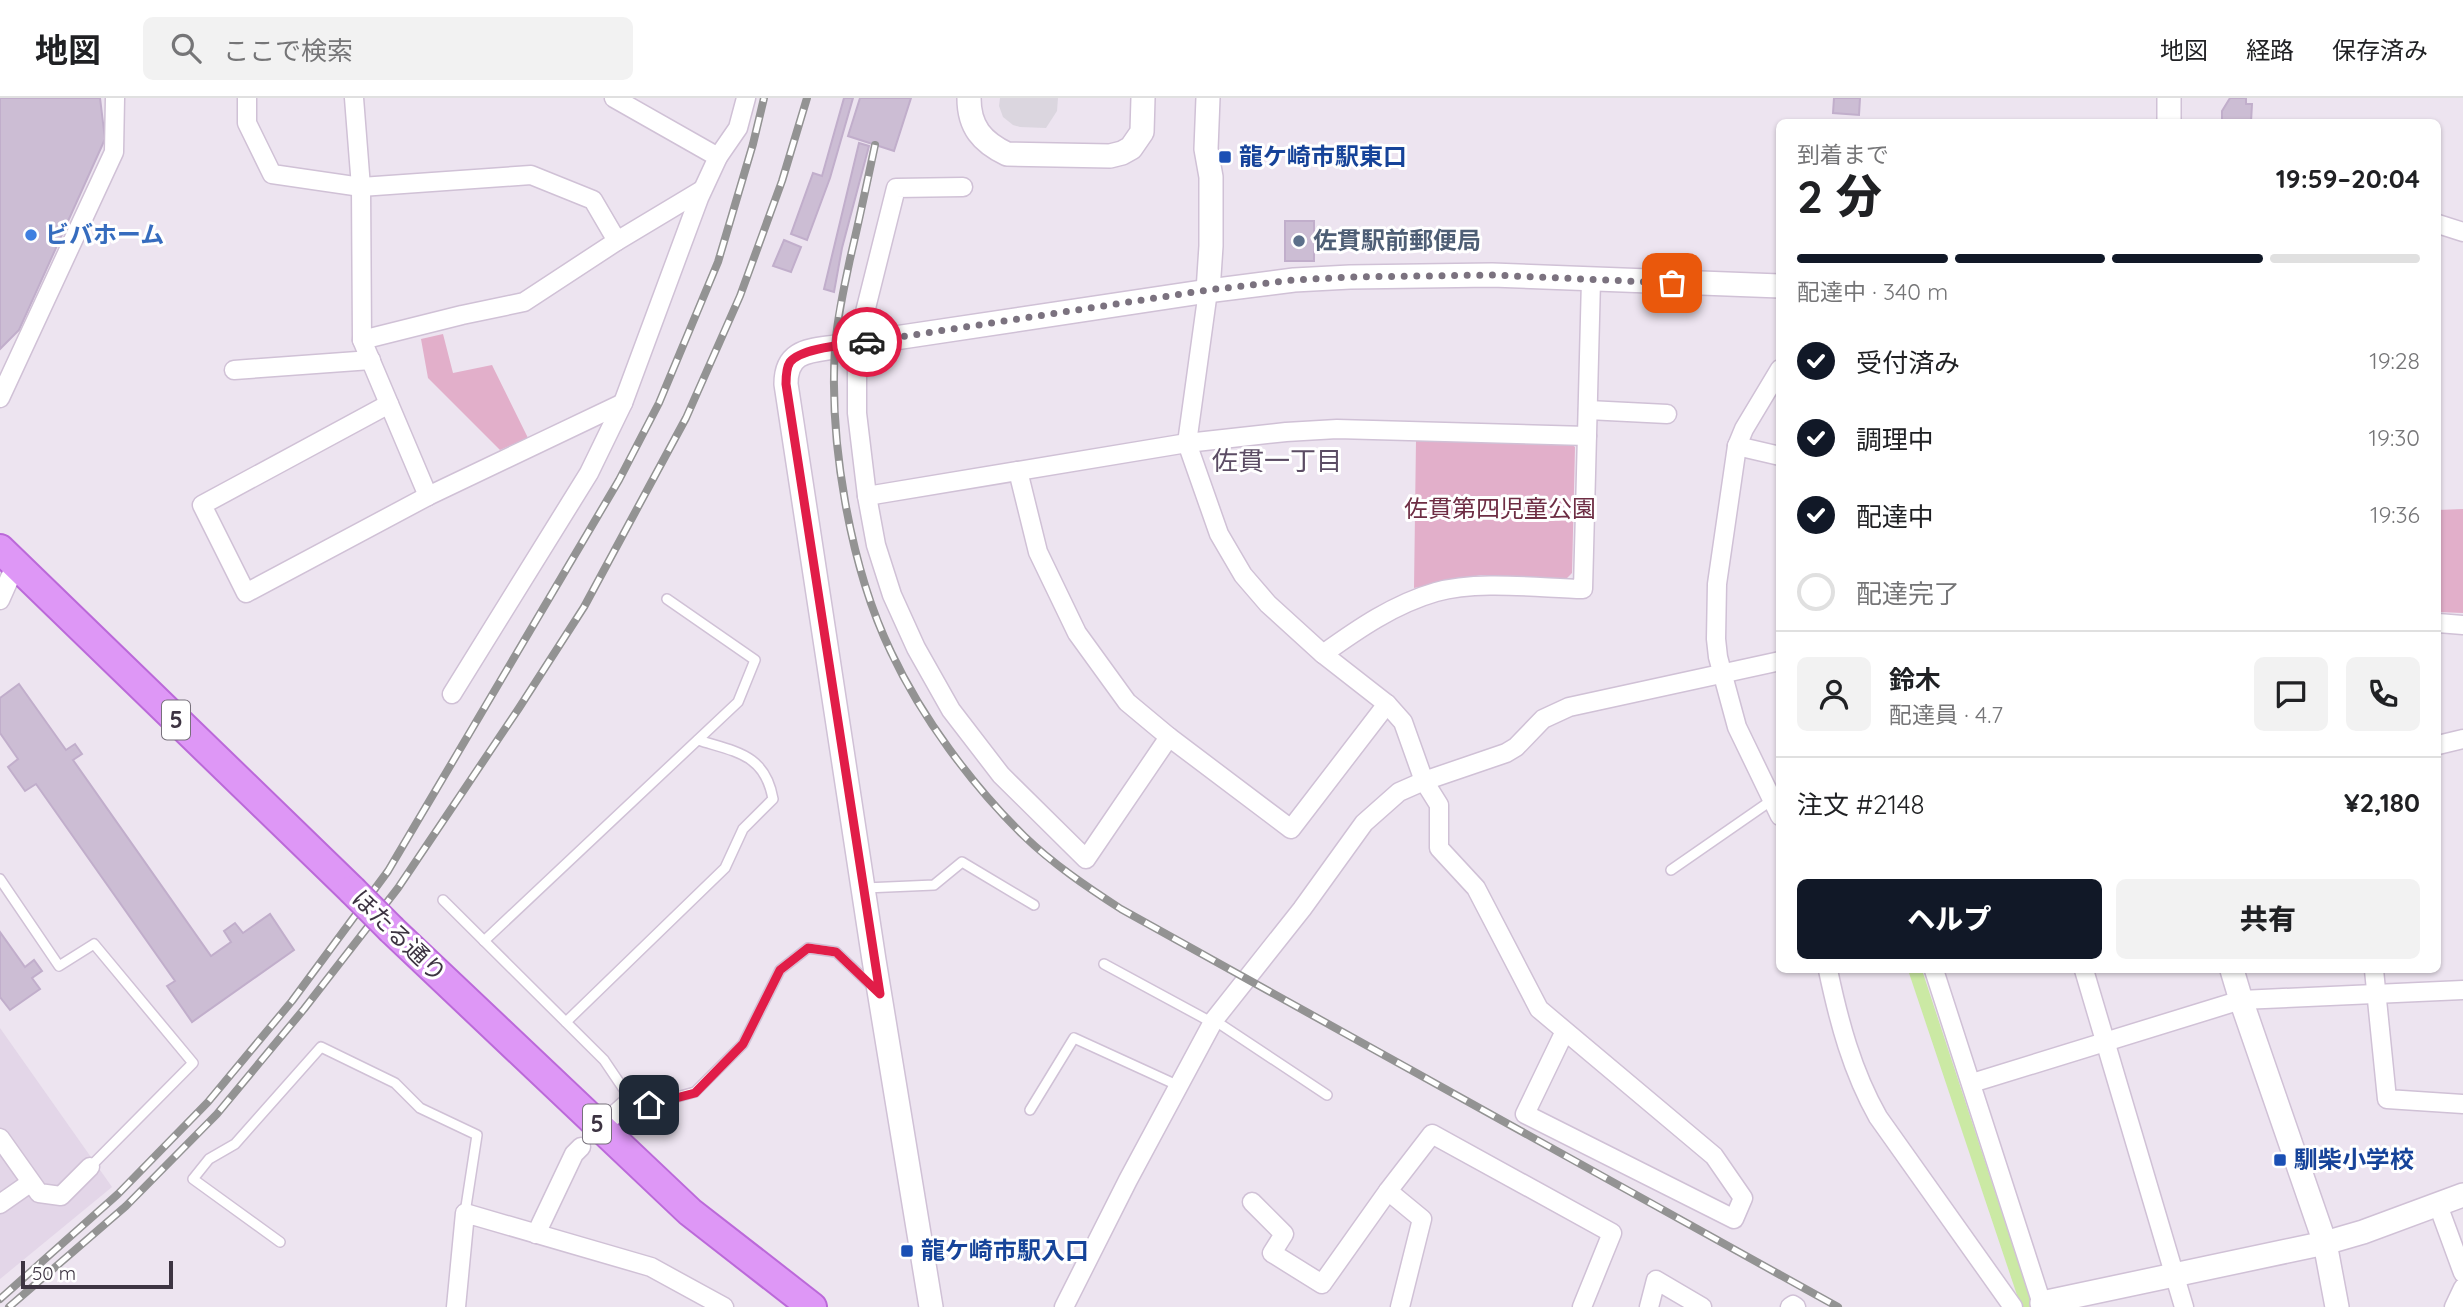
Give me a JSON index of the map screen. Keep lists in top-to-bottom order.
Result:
{
  "streets": {
    "main road": ["5", "ほたる通り"]
  },
  "districts": ["佐貫一丁目"],
  "parks": ["佐貫第四児童公園"],
  "places": {
    "transit": ["龍ケ崎市駅東口", "馴柴小学校", "龍ケ崎市駅入口"],
    "other": ["ビバホーム", "佐貫駅前郵便局"]
  },
  "scale_bar": "50 m",
  "page": {
    "header": "地図",
    "search": "ここで検索",
    "nav": ["地図", "経路", "保存済み"],
    "heading": ["2 分", "到着まで", "19:59–20:04"],
    "panel": [
      "鈴木",
      "配達員 · 4.7",
      "注文 #2148",
      "¥2,180"
    ],
    "bar": "配達中 · 340 m",
    "list": [
      ["受付済み", "19:28"],
      ["調理中", "19:30"],
      ["配達中", "19:36"],
      "配達完了"
    ],
    "buttons": ["ヘルプ", "共有"],
    "scale": "50 m"
  }
}
